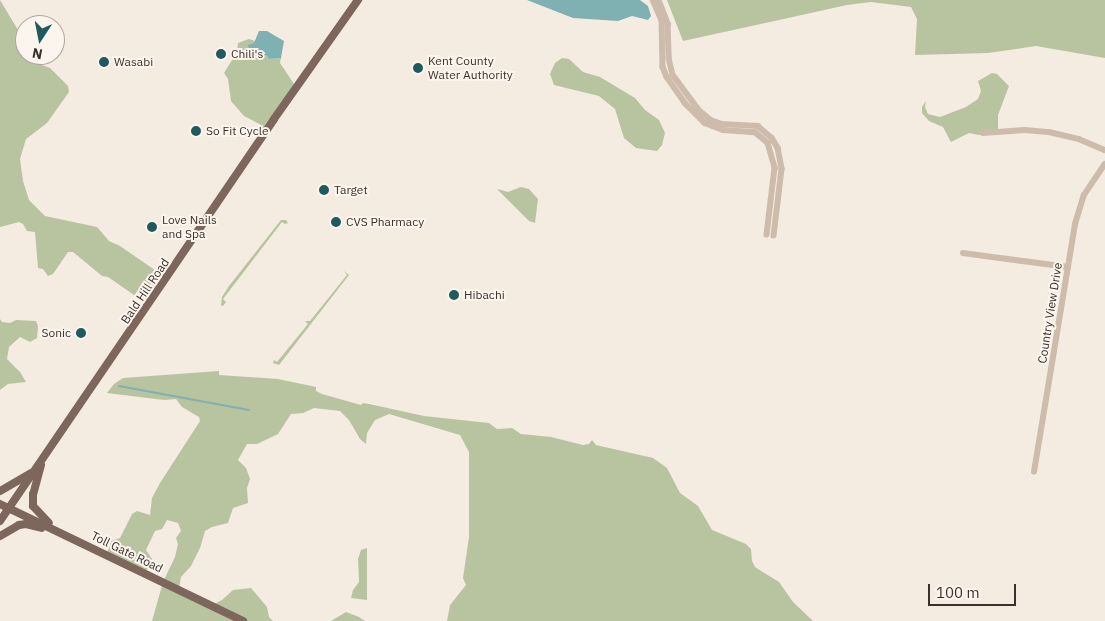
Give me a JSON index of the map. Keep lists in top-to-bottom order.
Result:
{
  "streets": {
    "main road": ["Bald Hill Road", "Toll Gate Road"],
    "street": ["Country View Drive"]
  },
  "crossings": [
    ["Bald Hill Road", "Toll Gate Road"]
  ],
  "places": [
    "Chili's",
    "Wasabi",
    "Kent County Water Authority",
    "So Fit Cycle",
    "Target",
    "CVS Pharmacy",
    "Love Nails and Spa",
    "Hibachi",
    "Sonic"
  ],
  "scale_bar": "100 m",
  "north": "bottom"
}
